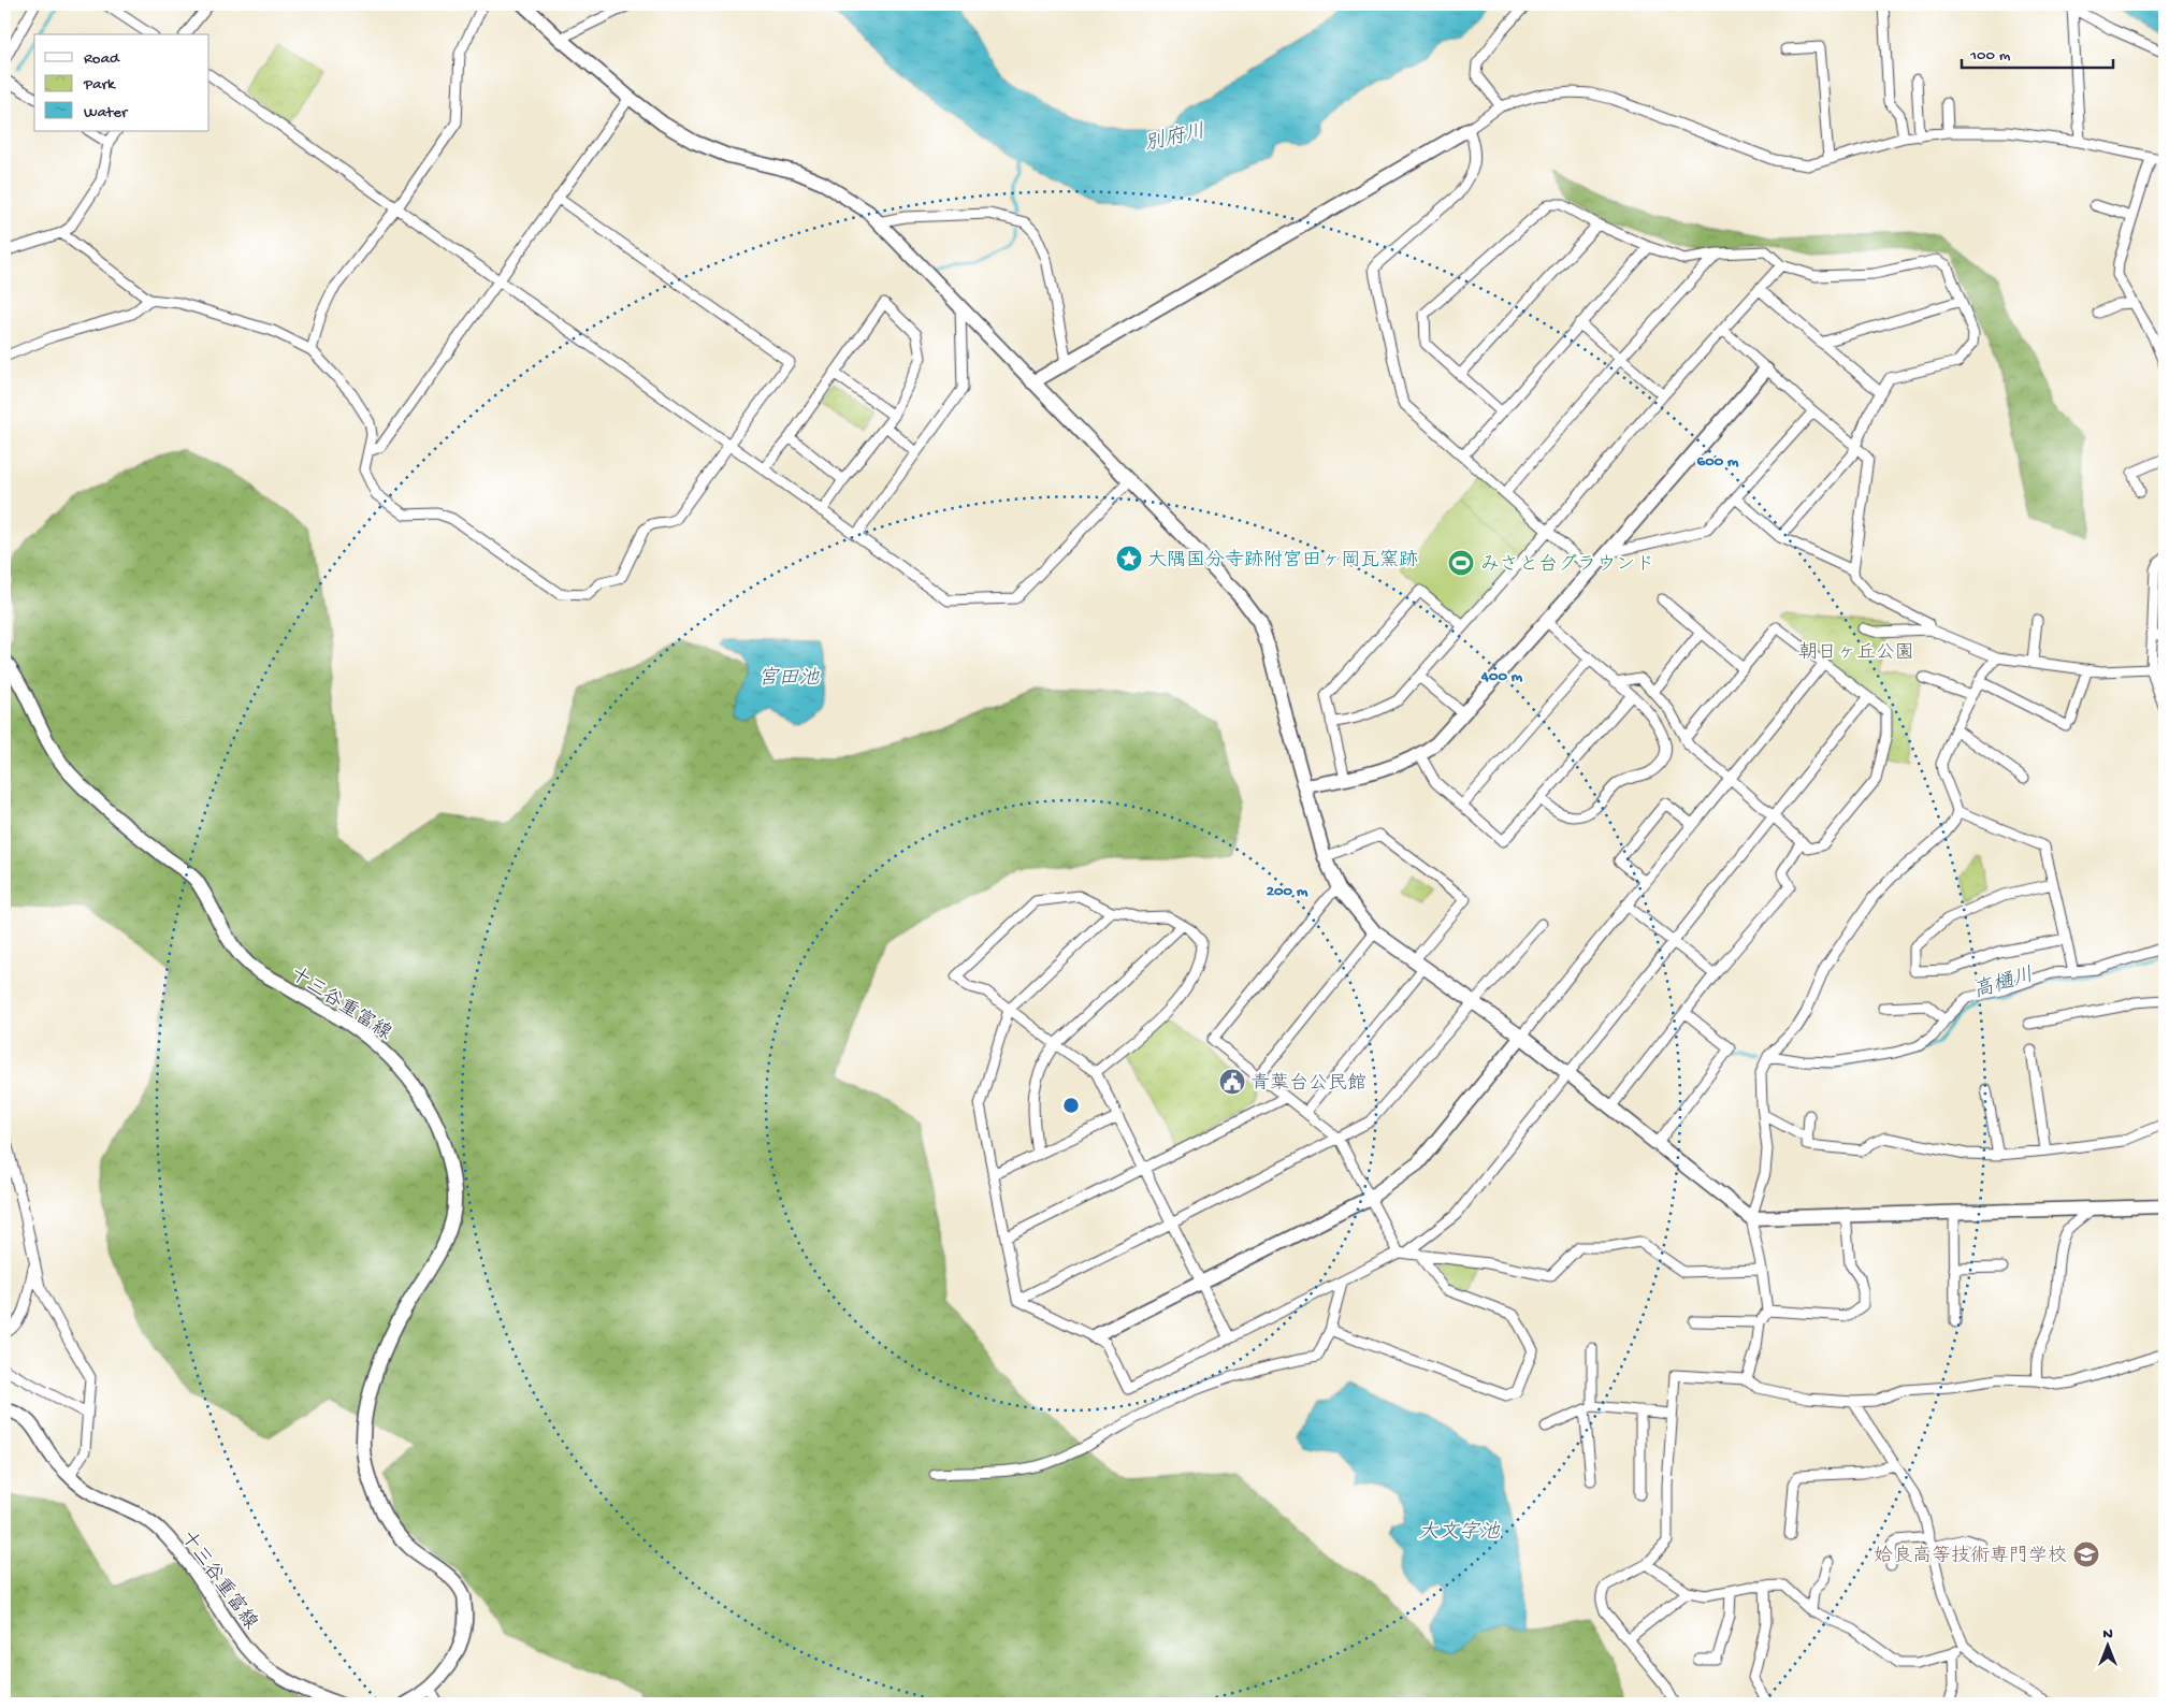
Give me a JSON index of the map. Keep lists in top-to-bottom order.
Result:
{
  "streets": {
    "street": ["十三谷重富線"]
  },
  "water": [
    "別府川",
    "宮田池",
    "高樋川",
    "大文字池"
  ],
  "parks": ["朝日ヶ丘公園"],
  "places": {
    "place": ["大隅国分寺跡附宮田ヶ岡瓦窯跡"],
    "sports": ["みさと台グラウンド"],
    "public building": ["青葉台公民館"],
    "school or university": ["姶良高等技術専門学校"]
  },
  "legend": ["Road", "Park", "Water"],
  "scale_bar": "100 m",
  "north": "top",
  "rings": ["600 m", "400 m", "200 m"]
}
